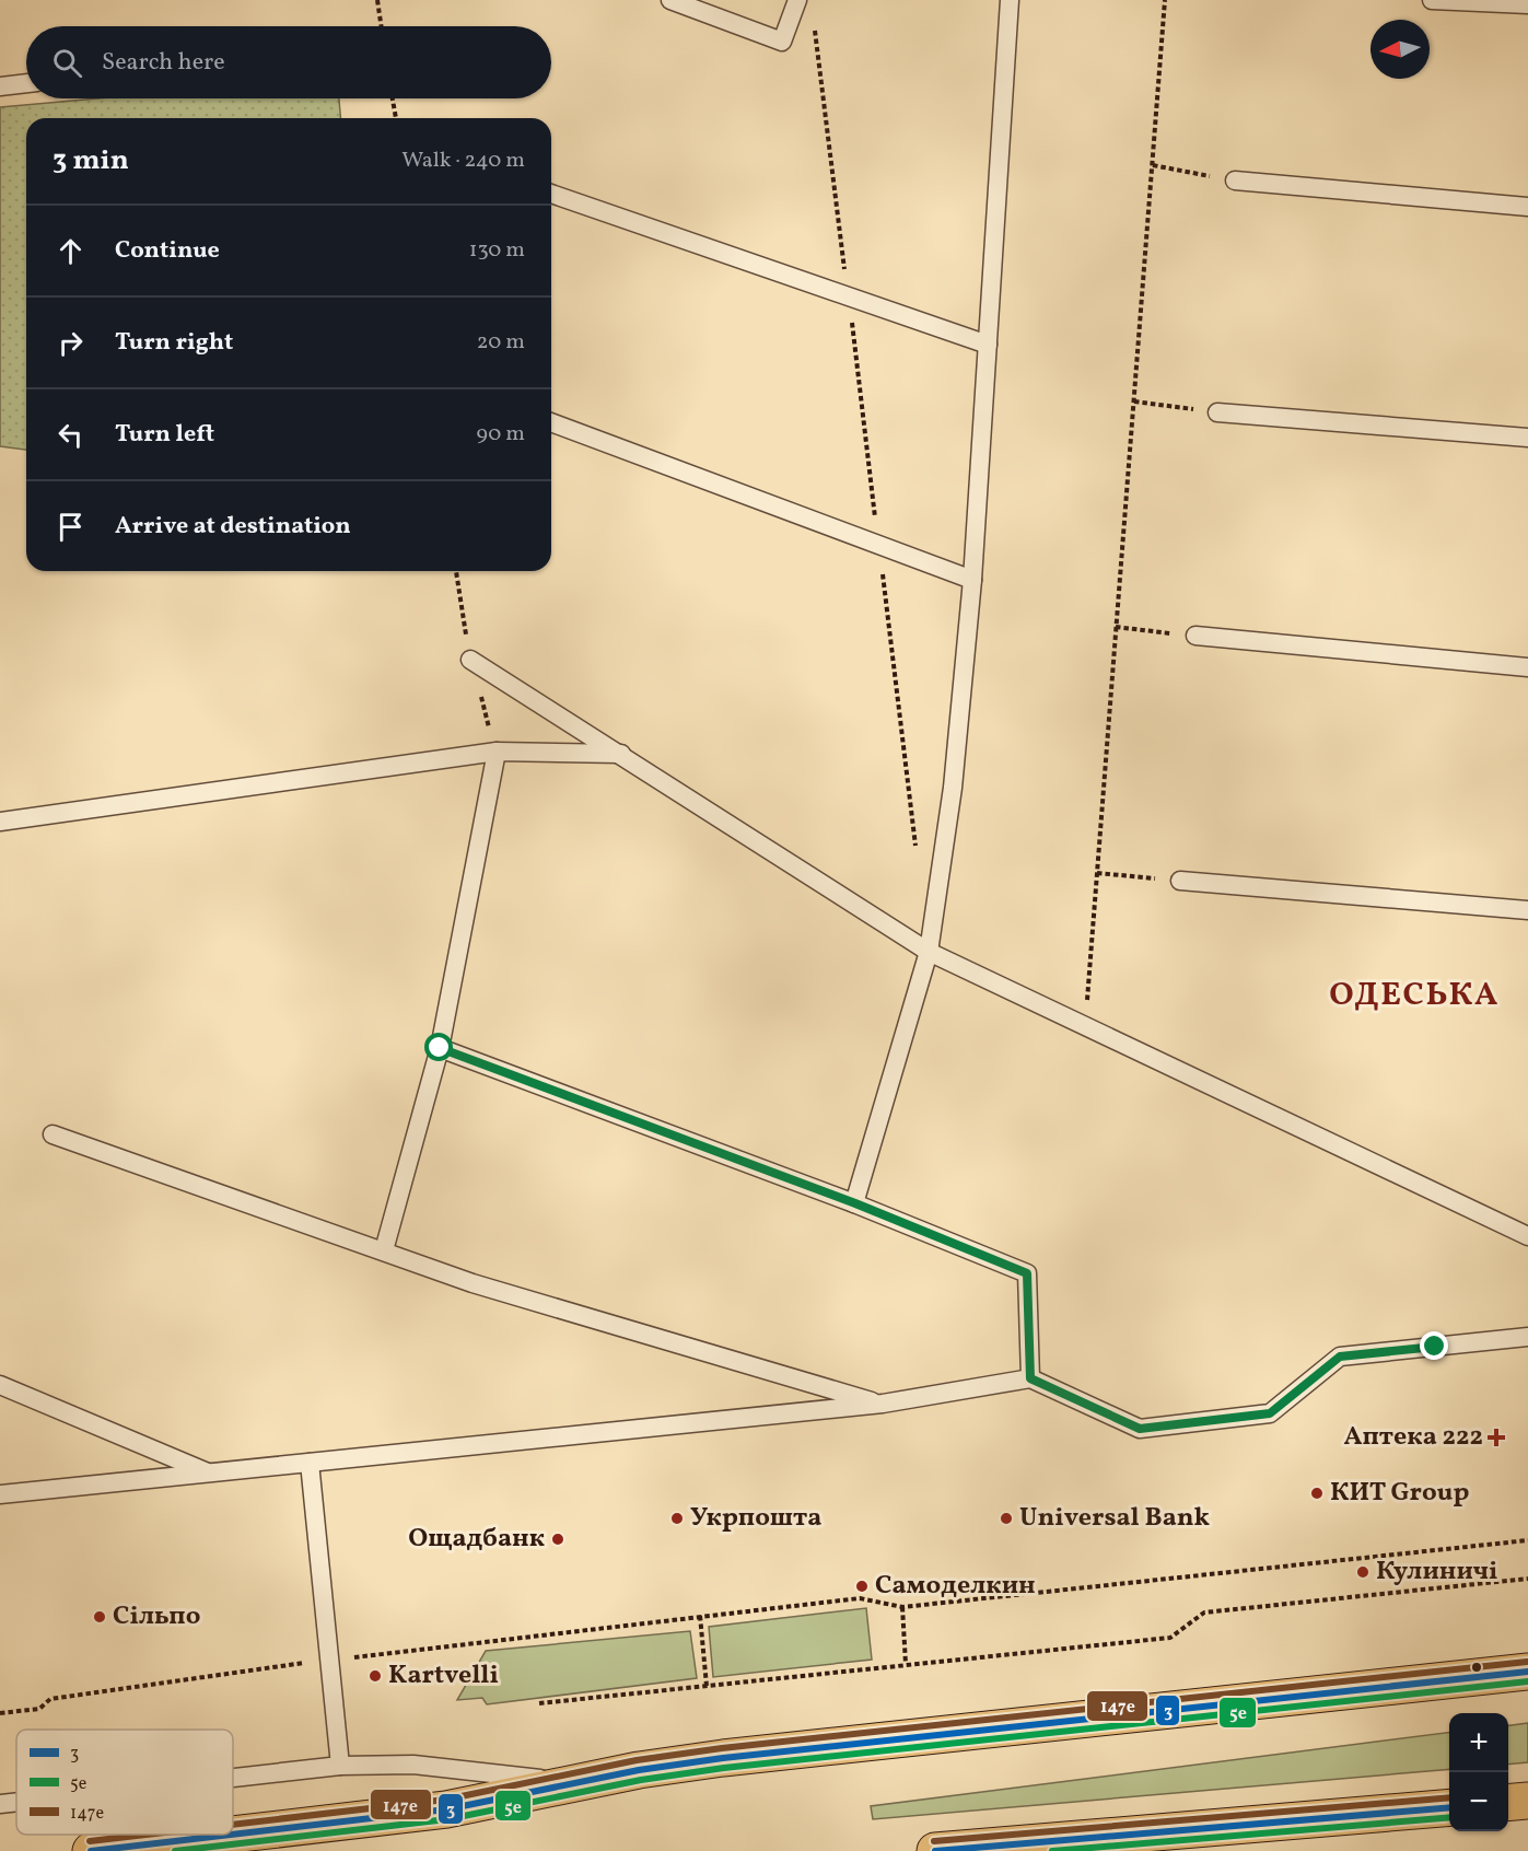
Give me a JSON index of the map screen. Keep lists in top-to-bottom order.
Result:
{
  "districts": ["ОДЕСЬКА"],
  "places": {
    "health": ["Аптека 222"],
    "other": [
      "КИТ Group",
      "Укрпошта",
      "Universal Bank",
      "Ощадбанк",
      "Кулиничі",
      "Самоделкин",
      "Сільпо",
      "Kartvelli"
    ]
  },
  "lines": ["transit line 147е", "transit line 3", "transit line 5е"],
  "legend": ["3", "5е", "147е"],
  "north": "left",
  "page": {
    "search": "Search here",
    "heading": ["3 min", "Walk · 240 m"],
    "list": [
      ["Continue", "130 m"],
      ["Turn right", "20 m"],
      ["Turn left", "90 m"],
      "Arrive at destination"
    ],
    "map_buttons": ["+", "−"]
  }
}
